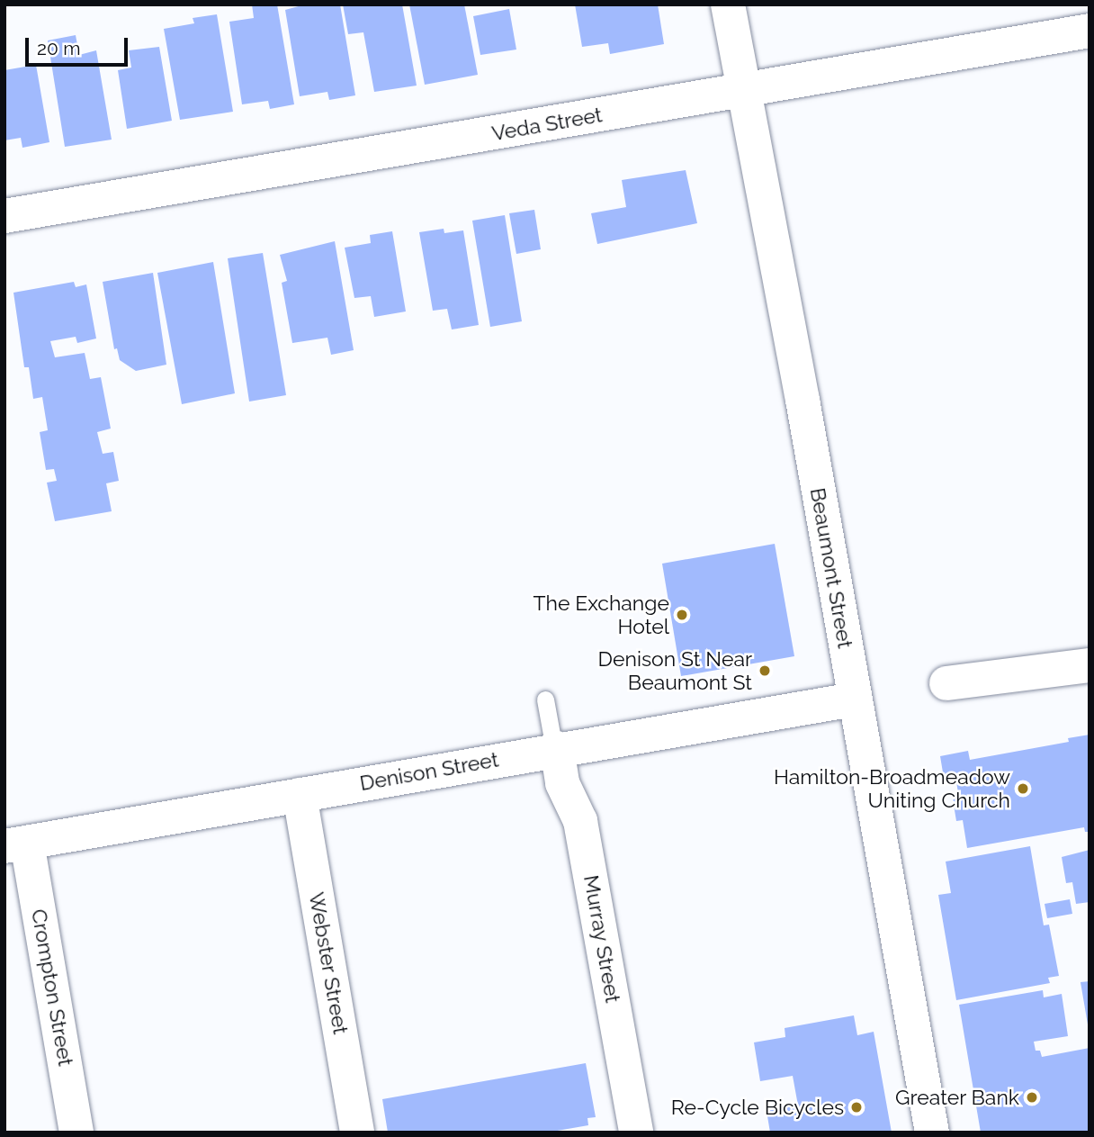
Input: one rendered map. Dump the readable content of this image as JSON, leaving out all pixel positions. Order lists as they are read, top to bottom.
{
  "streets": {
    "street": [
      "Veda Street",
      "Beaumont Street",
      "Denison Street",
      "Murray Street",
      "Webster Street",
      "Crompton Street"
    ]
  },
  "crossings": [
    ["Veda Street", "Beaumont Street"],
    ["Beaumont Street", "Denison Street"],
    ["Denison Street", "Murray Street"],
    ["Denison Street", "Webster Street"],
    ["Denison Street", "Crompton Street"]
  ],
  "places": [
    "The Exchange Hotel",
    "Denison St Near Beaumont St",
    "Hamilton-Broadmeadow Uniting Church",
    "Greater Bank",
    "Re-Cycle Bicycles"
  ],
  "scale_bar": "20 m"
}
